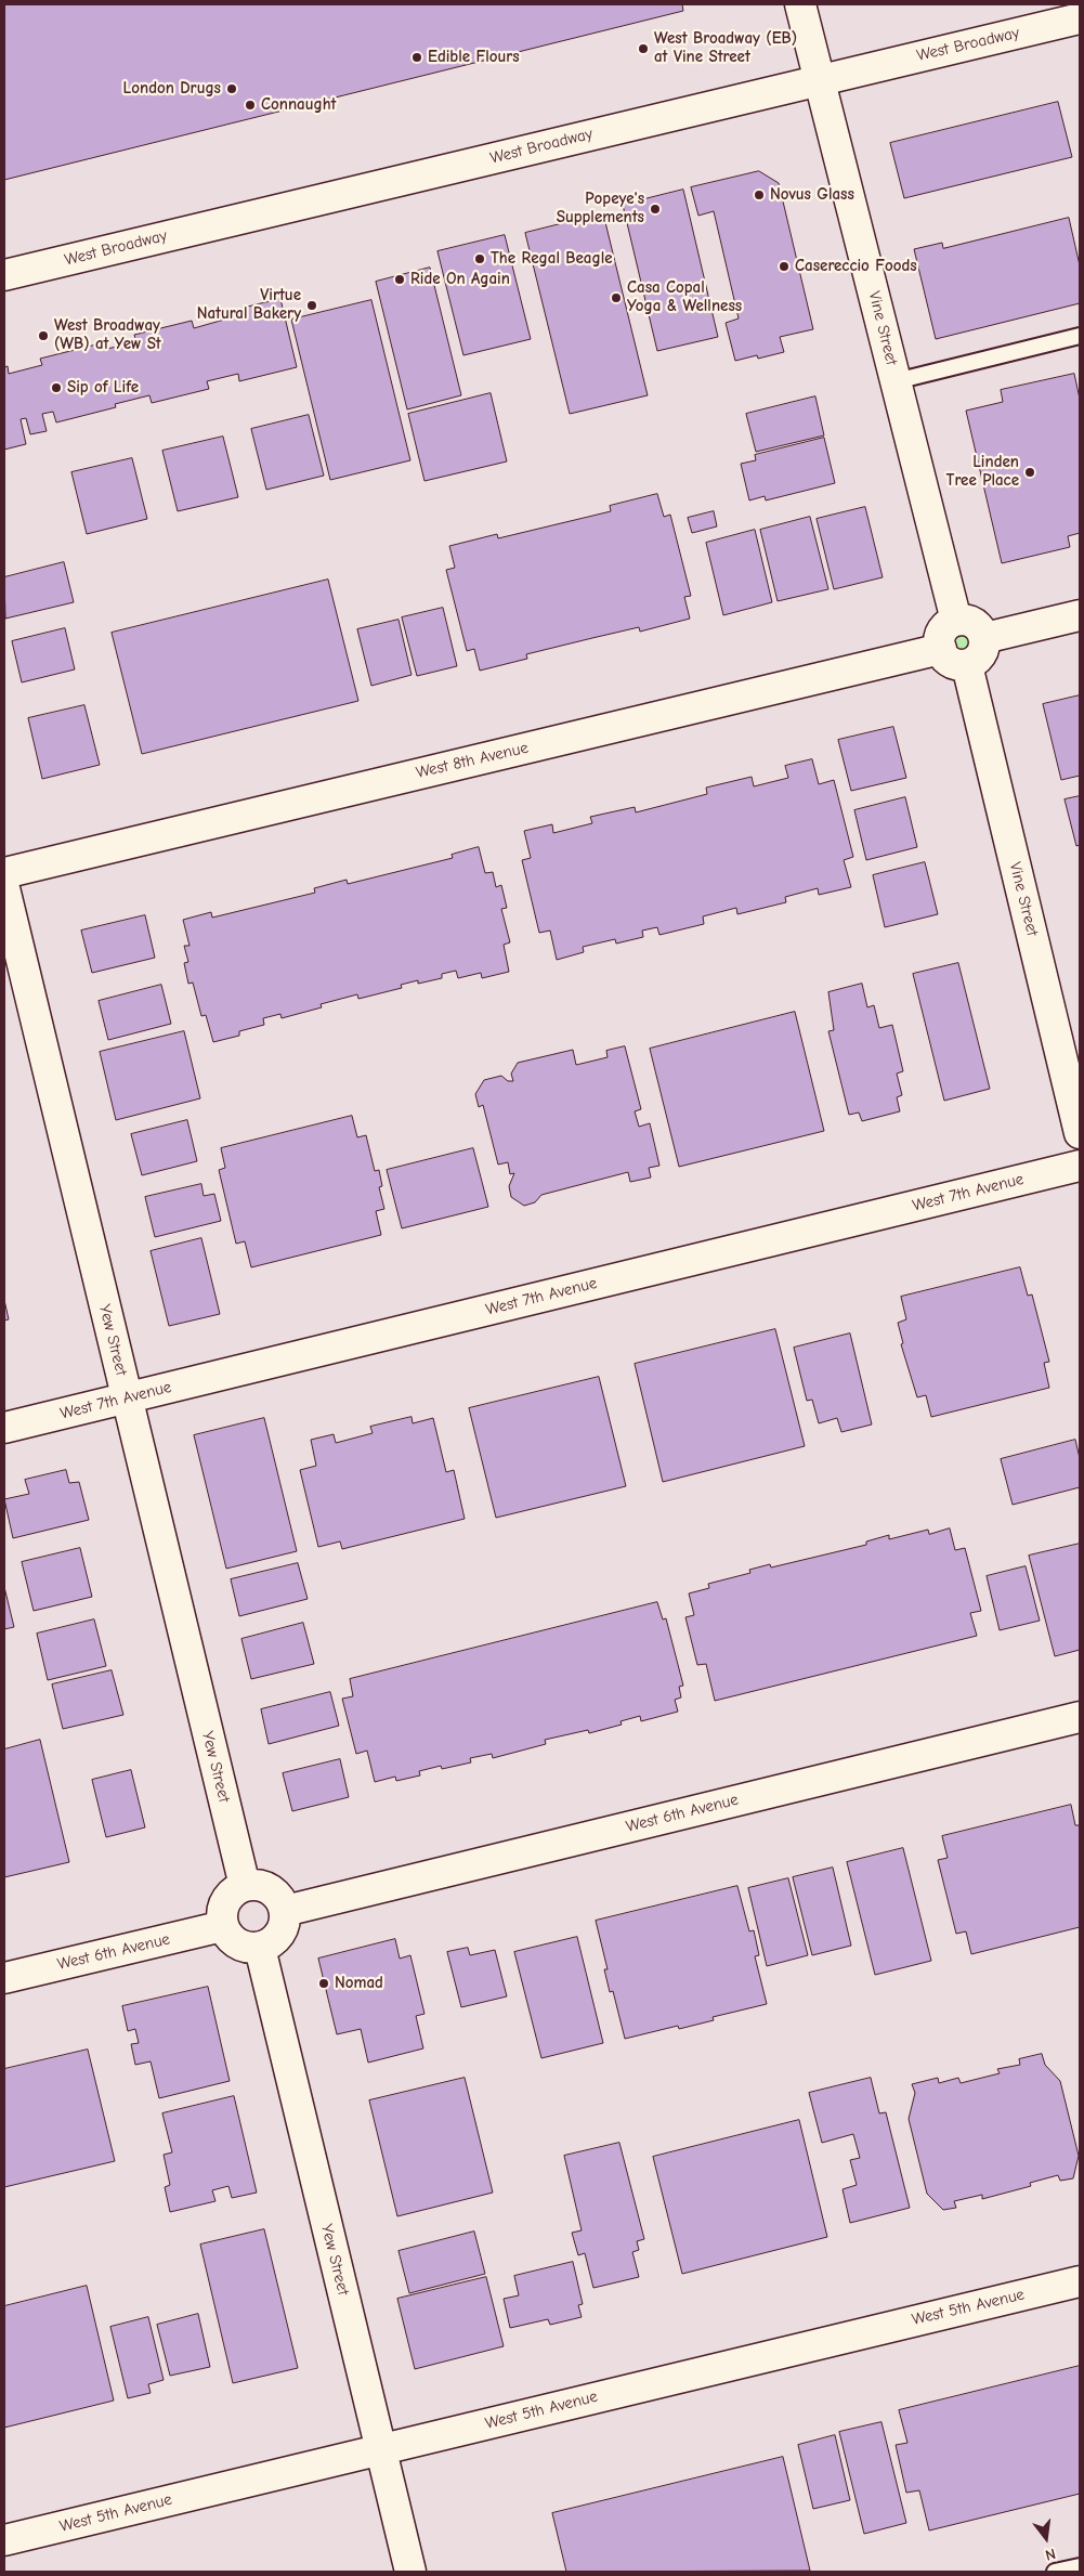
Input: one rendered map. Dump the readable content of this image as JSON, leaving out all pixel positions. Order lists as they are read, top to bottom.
{
  "streets": {
    "street": [
      "West Broadway",
      "Vine Street",
      "West 8th Avenue",
      "West 7th Avenue",
      "Yew Street",
      "West 6th Avenue",
      "West 5th Avenue"
    ]
  },
  "crossings": [
    ["West Broadway", "Vine Street"],
    ["Vine Street", "West 8th Avenue"],
    ["West 7th Avenue", "Yew Street"],
    ["Yew Street", "West 6th Avenue"],
    ["Yew Street", "West 5th Avenue"]
  ],
  "places": [
    "West Broadway (EB) at Vine Street",
    "Edible Flours",
    "London Drugs",
    "Connaught",
    "Novus Glass",
    "Popeye's Supplements",
    "The Regal Beagle",
    "Casereccio Foods",
    "Ride On Again",
    "Casa Copal Yoga & Wellness",
    "Virtue Natural Bakery",
    "West Broadway (WB) at Yew St",
    "Sip of Life",
    "Linden Tree Place",
    "Nomad"
  ],
  "north": "bottom"
}
